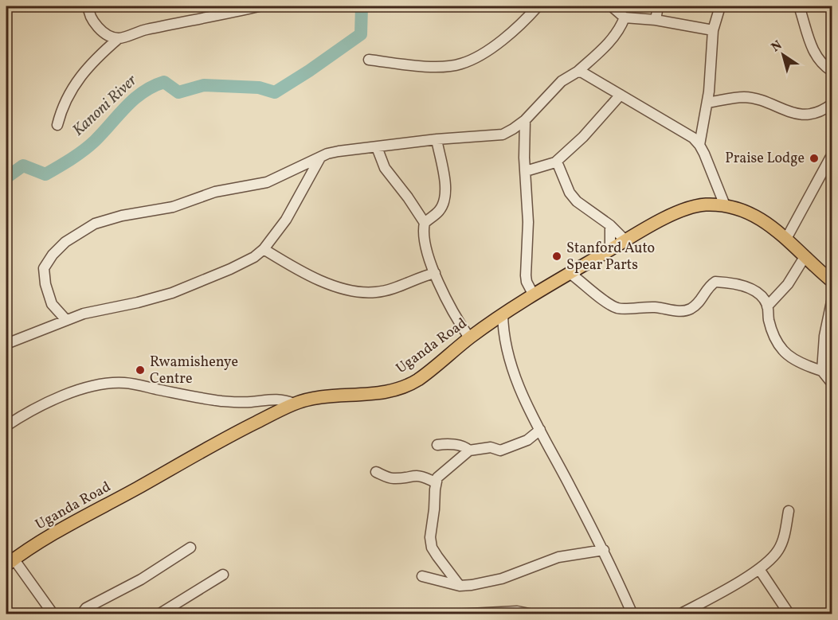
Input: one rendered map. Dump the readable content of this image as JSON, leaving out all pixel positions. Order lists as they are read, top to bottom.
{
  "streets": {
    "main road": ["Uganda Road"]
  },
  "water": ["Kanoni River"],
  "places": ["Praise Lodge", "Stanford Auto Spear Parts", "Rwamishenye Centre"],
  "north": "top left"
}
